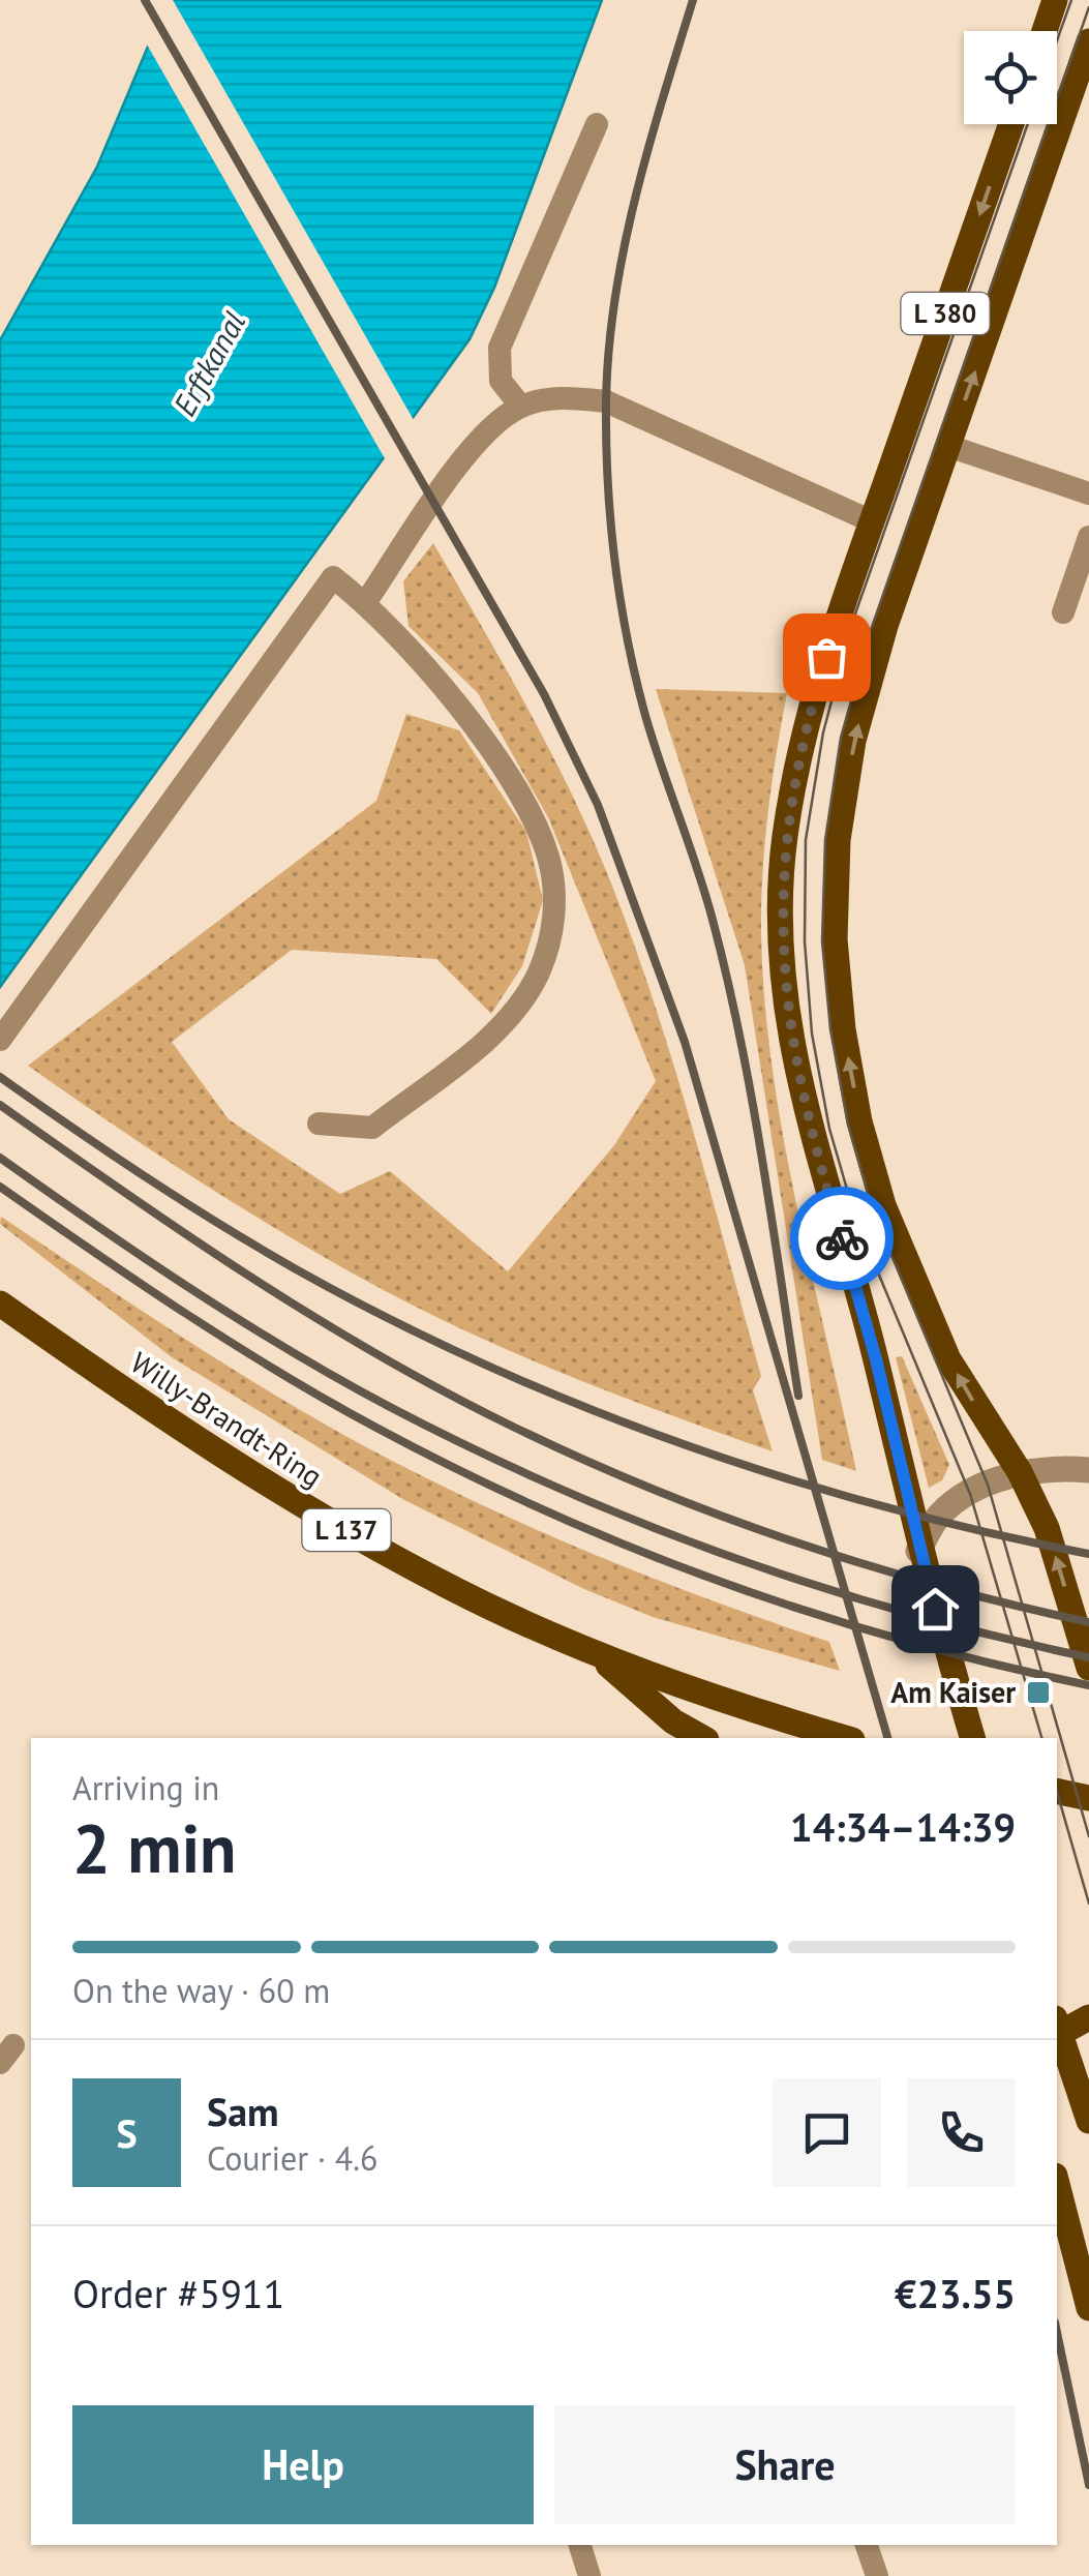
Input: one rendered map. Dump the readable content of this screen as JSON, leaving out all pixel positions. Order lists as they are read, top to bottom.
{
  "streets": {
    "main road": ["L 380", "Willy-Brandt-Ring", "L 137"]
  },
  "water": ["Erftkanal"],
  "places": {
    "transit": ["Am Kaiser"]
  },
  "page": {
    "heading": ["2 min", "Arriving in", "14:34–14:39"],
    "panel": [
      "Sam",
      "Courier · 4.6",
      "Order #5911",
      "€23.55"
    ],
    "bar": "On the way · 60 m",
    "round": "S",
    "buttons": ["Help", "Share"]
  }
}
